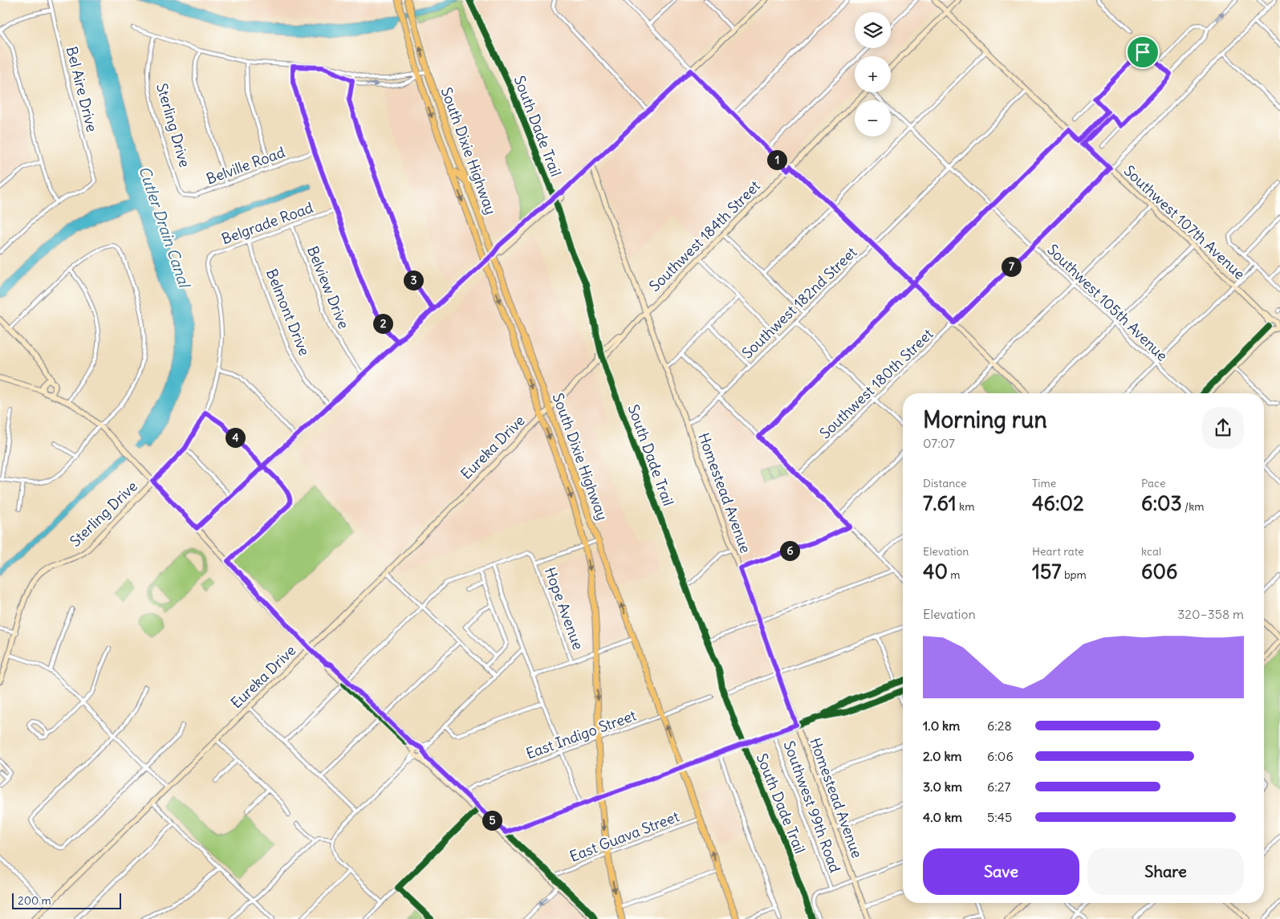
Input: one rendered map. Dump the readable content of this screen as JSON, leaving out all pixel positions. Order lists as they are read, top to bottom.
{
  "streets": {
    "highway": ["South Dixie Highway"],
    "street": [
      "Bel Aire Drive",
      "Sterling Drive",
      "Belville Road",
      "Southwest 107th Avenue",
      "Belgrade Road",
      "Southwest 184th Street",
      "Belview Drive",
      "Southwest 182nd Street",
      "Southwest 105th Avenue",
      "Belmont Drive",
      "Southwest 180th Street",
      "Eureka Drive",
      "Homestead Avenue",
      "Hope Avenue",
      "East Indigo Street",
      "Southwest 99th Road",
      "East Guava Street"
    ],
    "cycle path": ["South Dade Trail"]
  },
  "crossings": [
    ["Sterling Drive", "Belville Road"],
    ["Sterling Drive", "Belgrade Road"],
    ["South Dixie Highway", "Southwest 184th Street"],
    ["South Dixie Highway", "Eureka Drive"],
    ["South Dixie Highway", "East Indigo Street"],
    ["South Dixie Highway", "East Guava Street"],
    ["Southwest 107th Avenue", "Southwest 182nd Street"],
    ["Southwest 107th Avenue", "Southwest 180th Street"],
    ["Belgrade Road", "Belview Drive"],
    ["Belgrade Road", "Belmont Drive"],
    ["Southwest 184th Street", "Eureka Drive"],
    ["Southwest 184th Street", "Homestead Avenue"],
    ["Southwest 182nd Street", "Southwest 105th Avenue"],
    ["Southwest 182nd Street", "Homestead Avenue"],
    ["Southwest 105th Avenue", "Southwest 180th Street"]
  ],
  "water": ["Cutler Drain Canal"],
  "scale_bar": "200 m",
  "page": {
    "map_buttons": ["+", "−"],
    "pins": [
      "1",
      "7",
      "3",
      "2",
      "4",
      "6",
      "5"
    ],
    "heading": ["Morning run", "07:07"],
    "stats": [
      ["Distance", "7.61 km"],
      ["Time", "46:02"],
      ["Pace", "6:03 /km"],
      ["Elevation", "40 m"],
      ["Heart rate", "157 bpm"],
      ["kcal", "606"]
    ],
    "chart": ["Elevation", "320–358 m"],
    "list": [
      {
        "name": "1.0 km",
        "note": "6:28"
      },
      {
        "name": "2.0 km",
        "note": "6:06"
      },
      {
        "name": "3.0 km",
        "note": "6:27"
      },
      {
        "name": "4.0 km",
        "note": "5:45"
      }
    ],
    "buttons": ["Save", "Share"],
    "scale": "200 m"
  }
}
